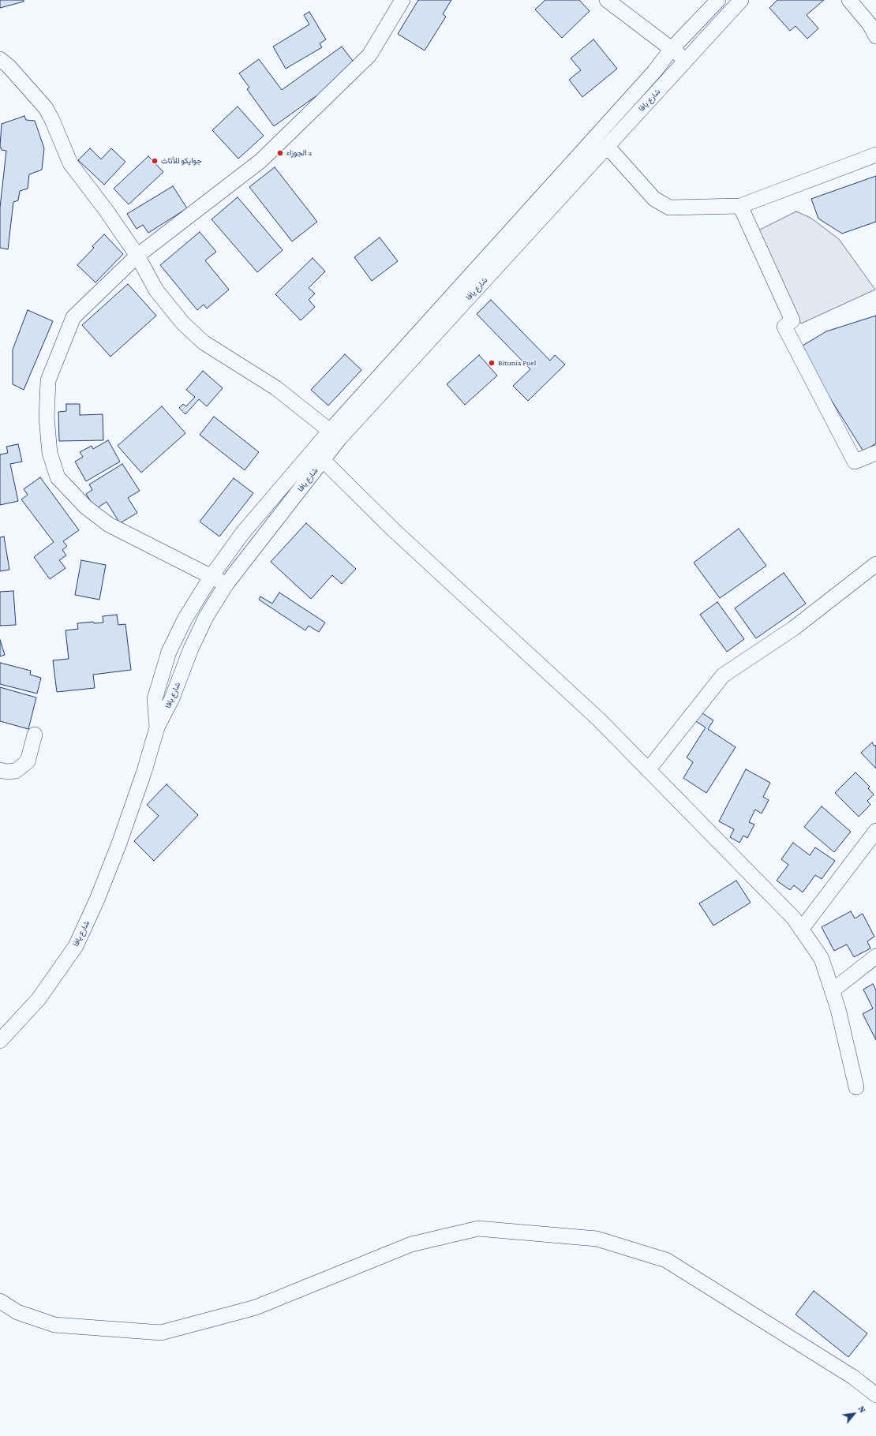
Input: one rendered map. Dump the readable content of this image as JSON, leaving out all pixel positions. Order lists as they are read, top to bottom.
{
  "streets": {
    "street": ["شارع يافا"]
  },
  "places": ["الجوزاء a", "جوايكو للأثاث", "Bitunia Fuel"],
  "north": "top right"
}
